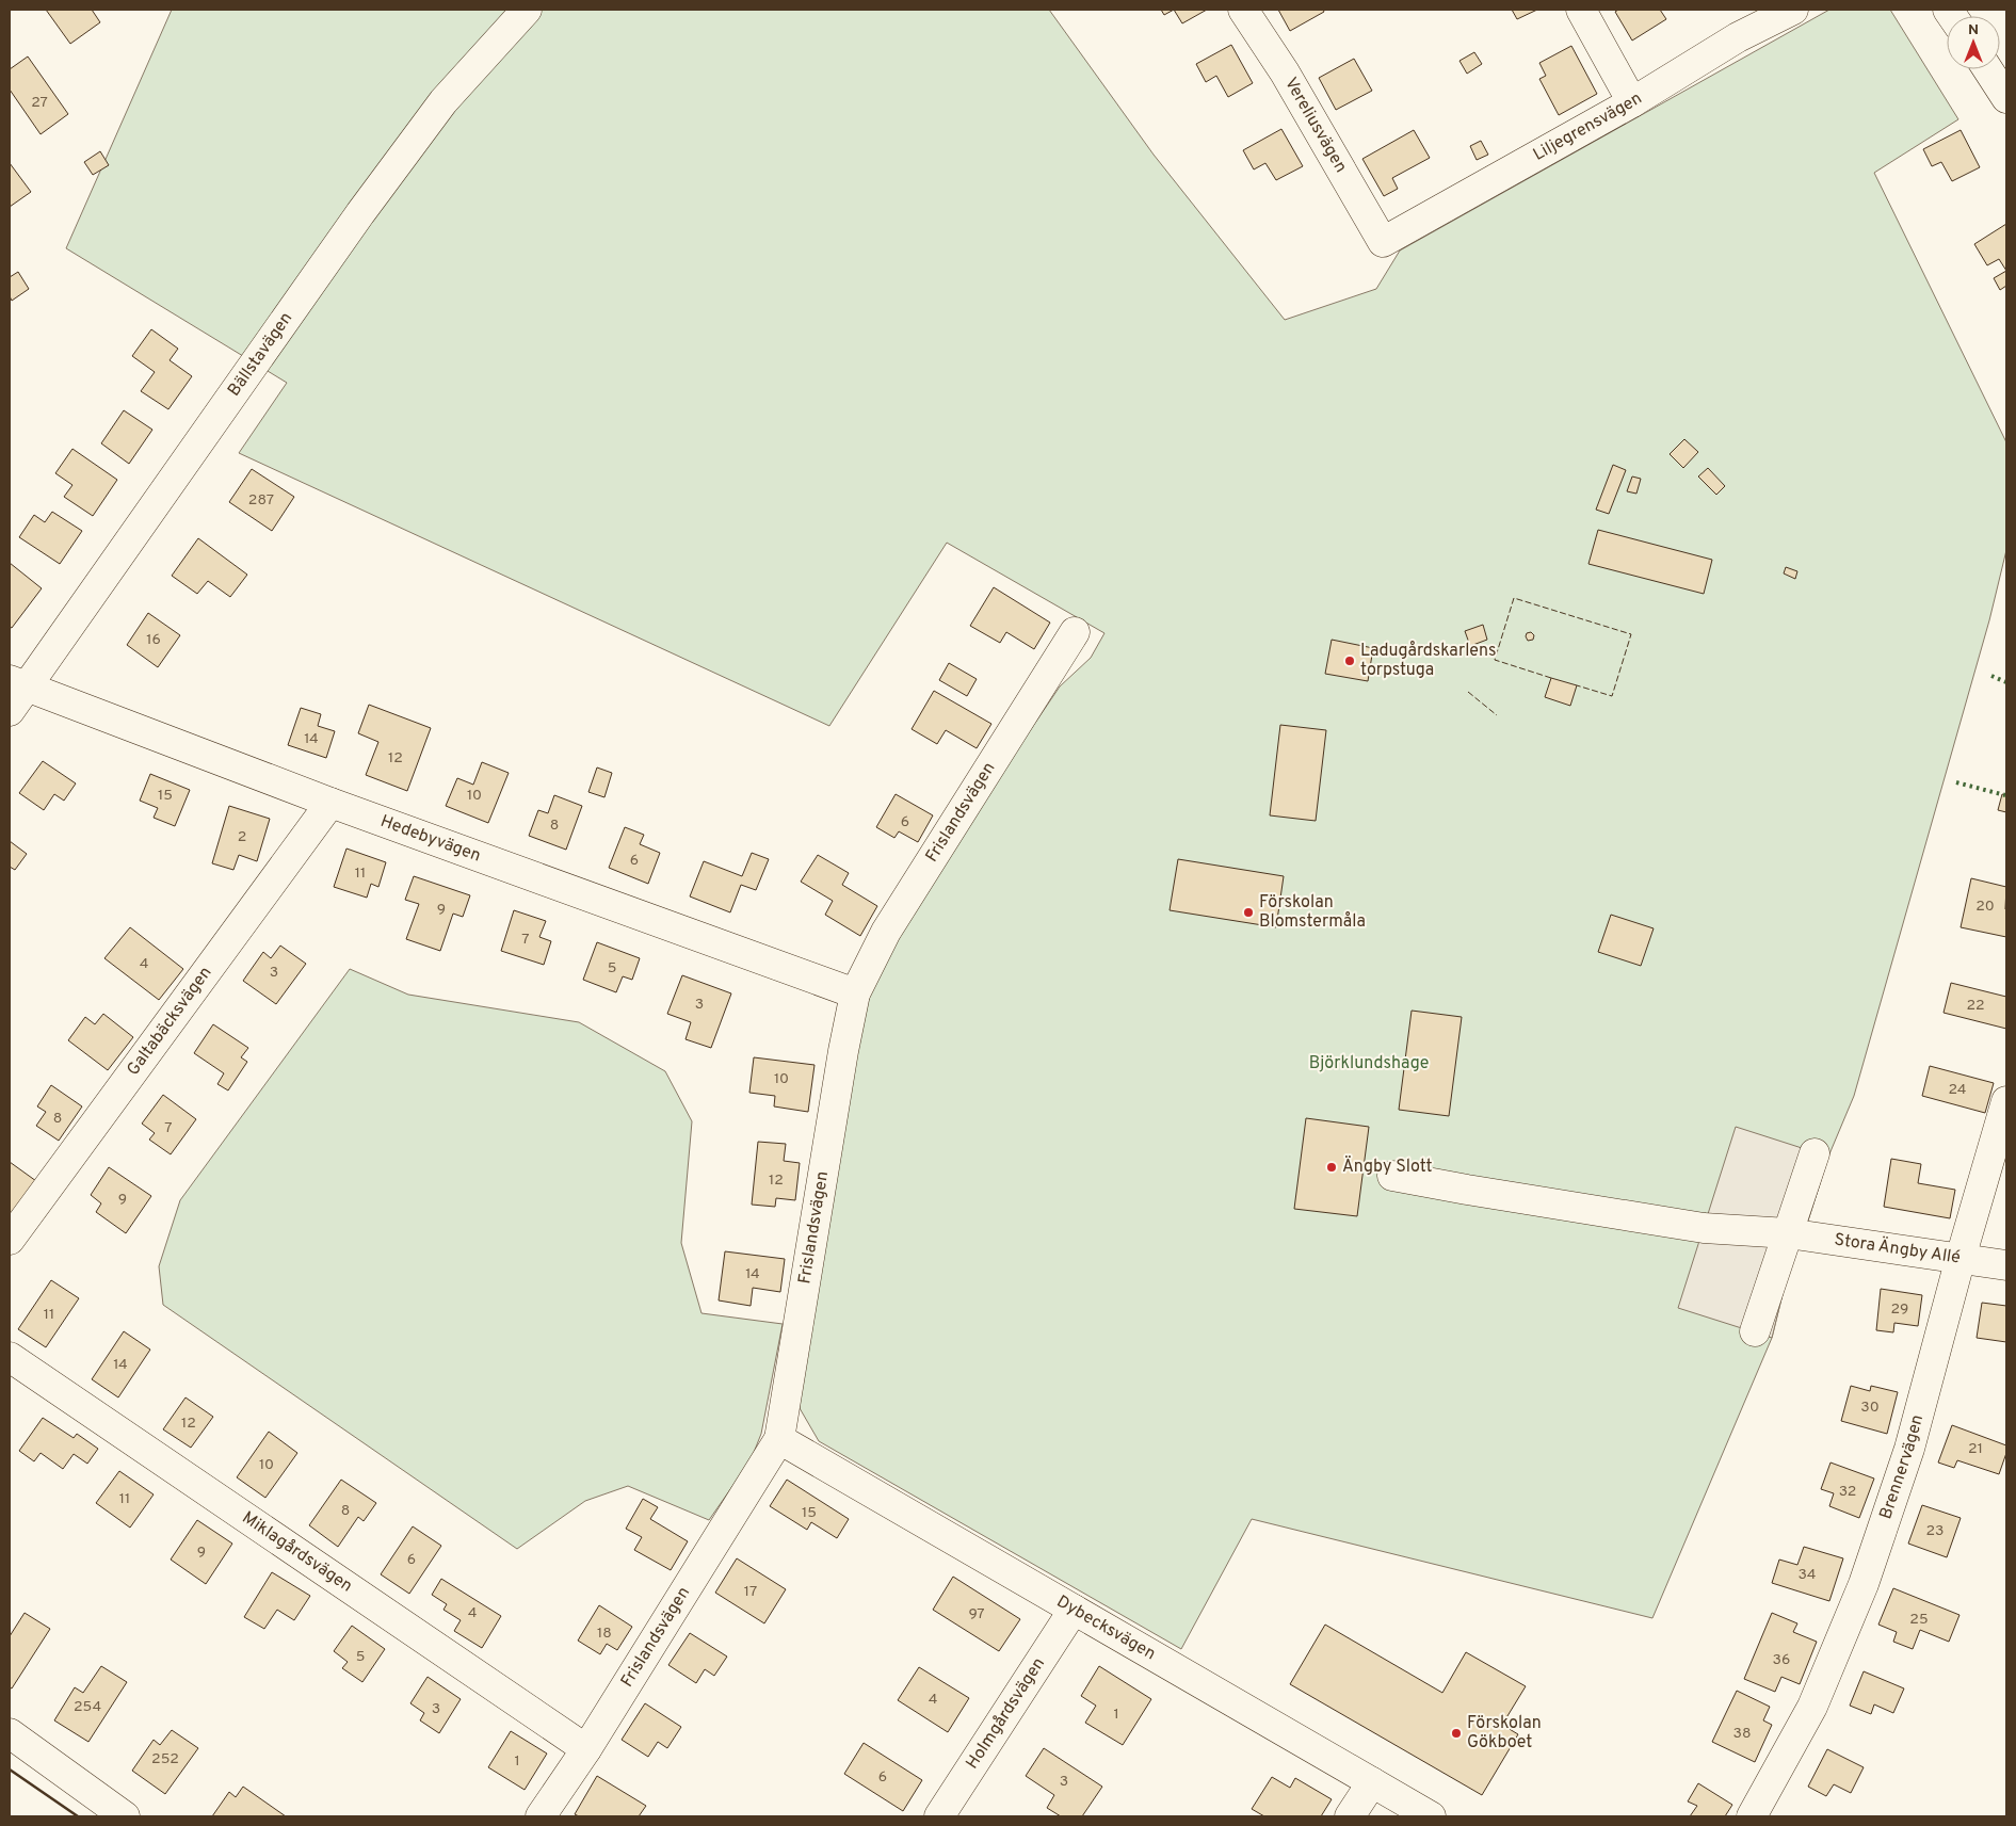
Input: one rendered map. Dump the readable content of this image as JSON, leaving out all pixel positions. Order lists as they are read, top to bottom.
{
  "streets": {
    "street": [
      "Vereliusvägen",
      "Liljegrensvägen",
      "Bällstavägen",
      "Frislandsvägen",
      "Hedebyvägen",
      "Galtabäcksvägen",
      "Stora Ängby Allé",
      "Brennervägen",
      "Miklagårdsvägen",
      "Dybecksvägen",
      "Holmgårdsvägen"
    ]
  },
  "crossings": [
    ["Vereliusvägen", "Liljegrensvägen"],
    ["Bällstavägen", "Hedebyvägen"],
    ["Frislandsvägen", "Hedebyvägen"],
    ["Frislandsvägen", "Miklagårdsvägen"],
    ["Frislandsvägen", "Dybecksvägen"],
    ["Hedebyvägen", "Galtabäcksvägen"],
    ["Stora Ängby Allé", "Brennervägen"],
    ["Dybecksvägen", "Holmgårdsvägen"]
  ],
  "parks": ["Björklundshage"],
  "places": [
    "Ladugårdskarlens torpstuga",
    "Förskolan Blomstermåla",
    "Ängby Slott",
    "Förskolan Gökboet"
  ],
  "house_numbers": [
    "27",
    "287",
    "16",
    "14",
    "12",
    "15",
    "10",
    "6",
    "8",
    "2",
    "6",
    "11",
    "20",
    "9",
    "7",
    "4",
    "5",
    "3",
    "3",
    "22",
    "10",
    "24",
    "8",
    "7",
    "12",
    "9",
    "14",
    "29",
    "11",
    "14",
    "30",
    "12",
    "21",
    "10",
    "32",
    "11",
    "8",
    "15",
    "23",
    "9",
    "6",
    "34",
    "17",
    "4",
    "97",
    "25",
    "18",
    "5",
    "36",
    "4",
    "254",
    "3",
    "1",
    "38",
    "252",
    "1",
    "6",
    "3"
  ],
  "north": "top"
}
